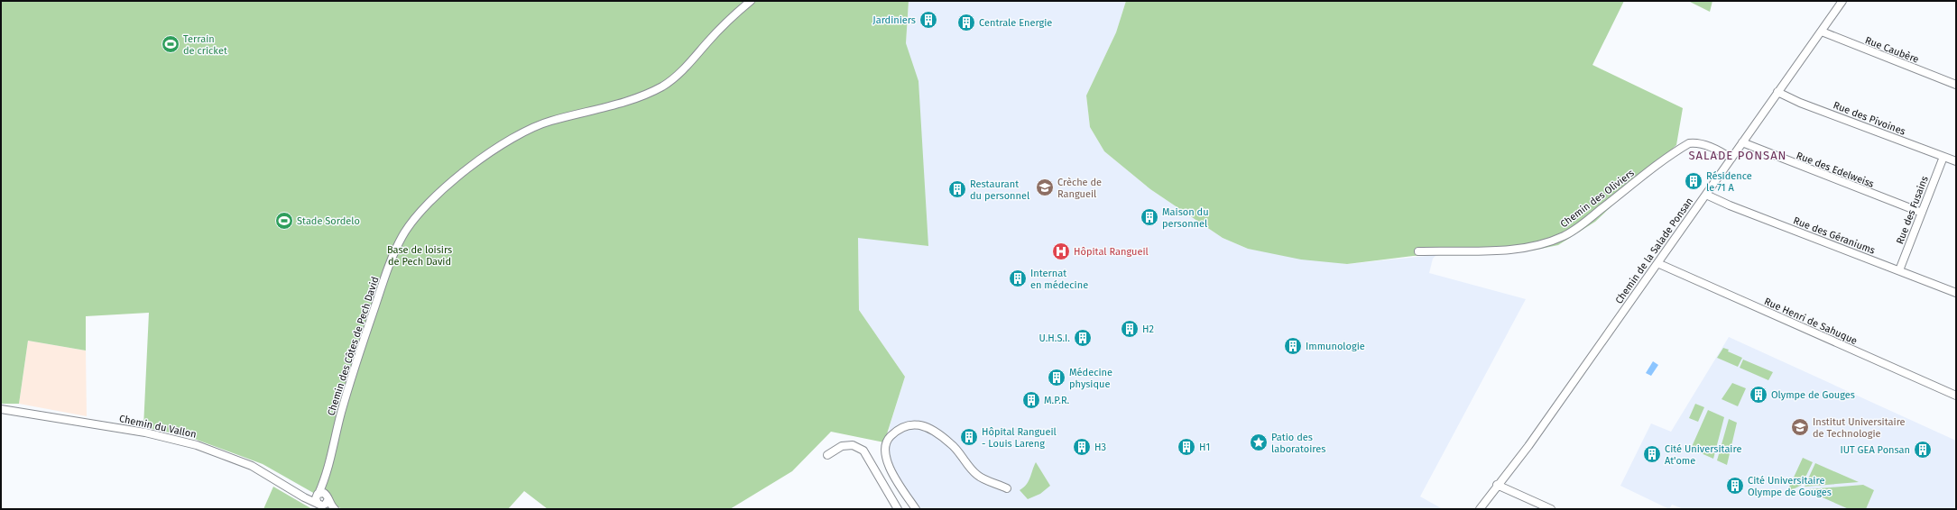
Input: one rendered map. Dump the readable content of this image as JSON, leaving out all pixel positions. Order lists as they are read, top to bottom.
{
  "streets": {
    "street": [
      "Rue Caubère",
      "Rue des Pivoines",
      "Rue des Edelweiss",
      "Chemin des Oliviers",
      "Rue des Fusains",
      "Rue des Géraniums",
      "Chemin de la Salade Ponsan",
      "Rue Henri de Sahuque",
      "Chemin des Côtes de Pech David",
      "Chemin du Vallon"
    ]
  },
  "crossings": [
    ["Rue Caubère", "Chemin de la Salade Ponsan"],
    ["Rue des Pivoines", "Rue des Fusains"],
    ["Rue des Pivoines", "Chemin de la Salade Ponsan"],
    ["Rue des Edelweiss", "Rue des Fusains"],
    ["Rue des Edelweiss", "Chemin de la Salade Ponsan"],
    ["Chemin des Oliviers", "Chemin de la Salade Ponsan"],
    ["Rue des Fusains", "Rue des Géraniums"],
    ["Rue des Géraniums", "Chemin de la Salade Ponsan"],
    ["Chemin de la Salade Ponsan", "Rue Henri de Sahuque"],
    ["Chemin des Côtes de Pech David", "Chemin du Vallon"]
  ],
  "districts": ["SALADE PONSAN"],
  "parks": ["Base de loisirs de Pech David"],
  "places": {
    "building": [
      "Jardiniers",
      "Centrale Energie",
      "Résidence le 71 A",
      "Restaurant du personnel",
      "Maison du personnel",
      "Internat en médecine",
      "H2",
      "U.H.S.I.",
      "Immunologie",
      "Médecine physique",
      "Olympe de Gouges",
      "M.P.R.",
      "Hôpital Rangueil - Louis Lareng",
      "H3",
      "H1",
      "IUT GEA Ponsan",
      "Cité Universitaire At'ome",
      "Cité Universitaire Olympe de Gouges"
    ],
    "sports": ["Terrain de cricket", "Stade Sordelo"],
    "school or university": ["Crèche de Rangueil", "Institut Universitaire de Technologie"],
    "hospital": ["Hôpital Rangueil"],
    "place": ["Patio des laboratoires"]
  }
}
